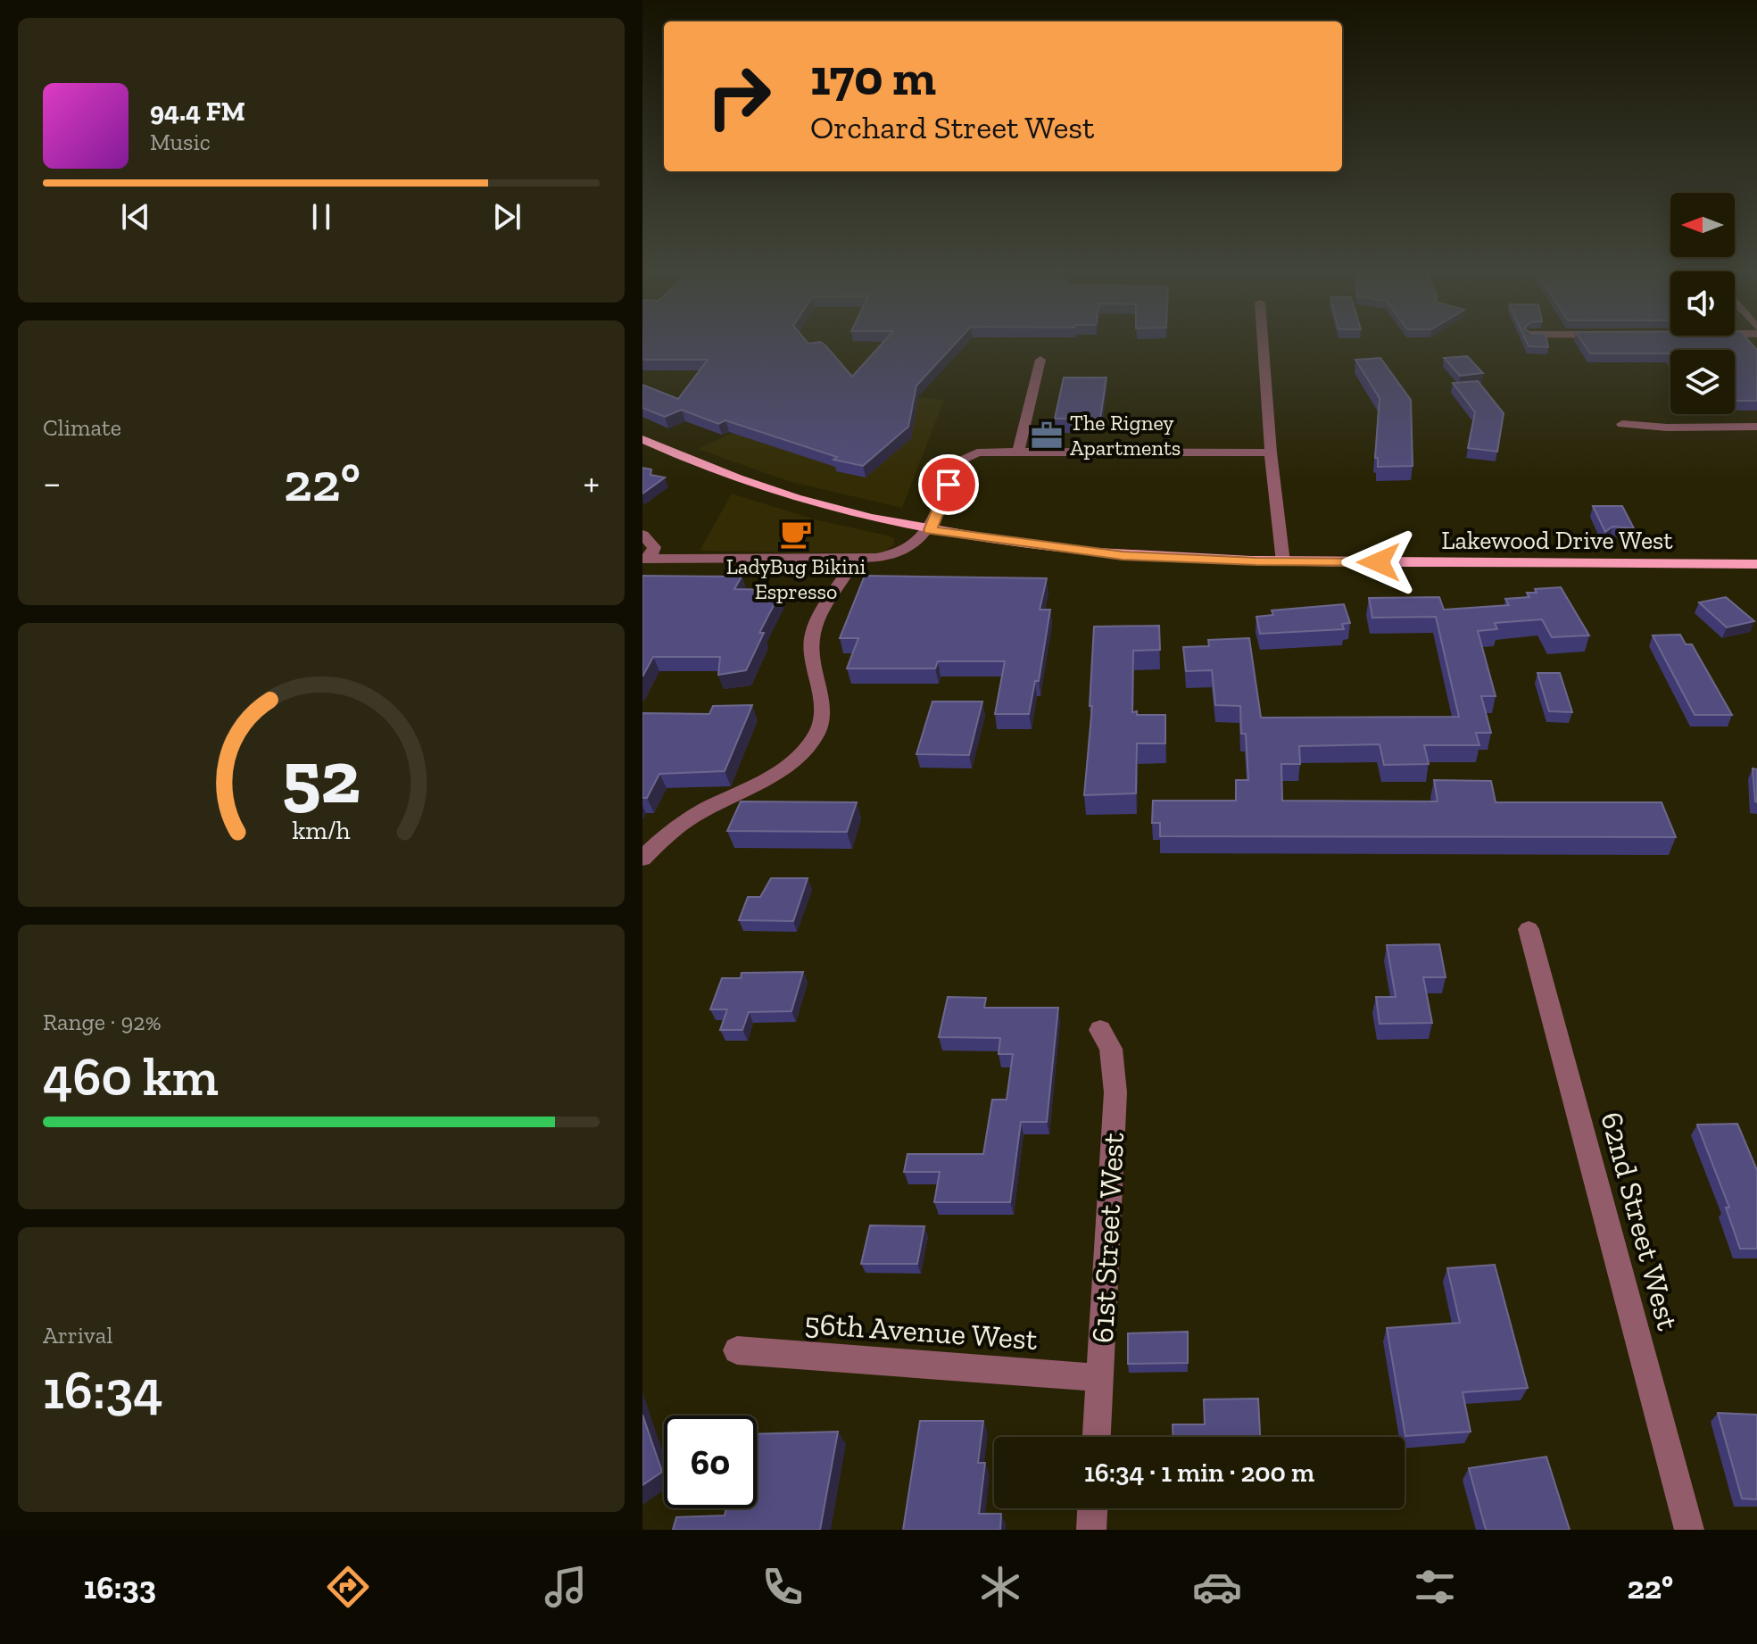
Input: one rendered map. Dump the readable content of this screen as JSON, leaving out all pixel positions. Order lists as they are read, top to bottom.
{
  "streets": {
    "main road": ["Lakewood Drive West"],
    "street": ["62nd Street West", "61st Street West", "56th Avenue West"]
  },
  "crossings": [
    ["61st Street West", "56th Avenue West"]
  ],
  "places": {
    "office": ["The Rigney Apartments"],
    "cafe": ["LadyBug Bikini Espresso"]
  },
  "north": "left",
  "page": {
    "turn": ["170 m", "Orchard Street West"],
    "song": ["94.4 FM", "Music"],
    "tile": [
      "Climate",
      ["Range · 92%", "460 km"],
      ["Arrival", "16:34"]
    ],
    "heat": ["−", "22°", "+"],
    "limit": "60",
    "trip": "16:34 · 1 min · 200 m",
    "tabs": ["16:33", "22°"],
    "gauge": ["52", "km/h"]
  }
}
